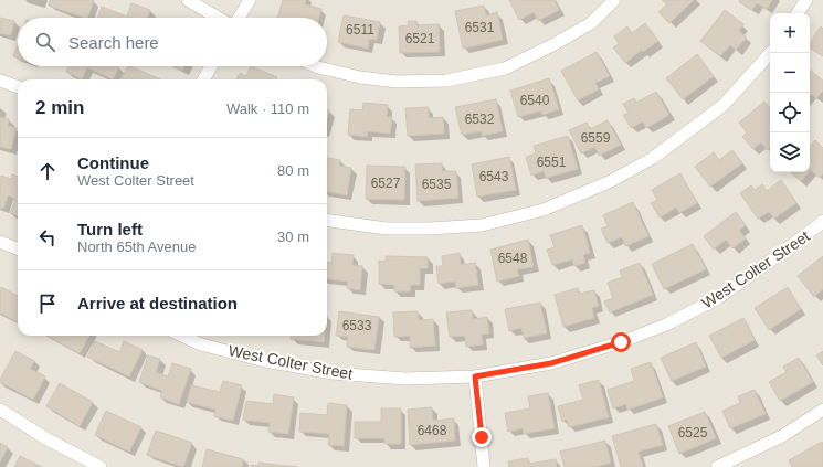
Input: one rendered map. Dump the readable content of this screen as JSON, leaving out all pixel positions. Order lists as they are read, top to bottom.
{
  "streets": {
    "street": ["West Colter Street"]
  },
  "house_numbers": [
    "6531",
    "6511",
    "6521",
    "6540",
    "6532",
    "6559",
    "6551",
    "6543",
    "6527",
    "6535",
    "6548",
    "6533",
    "6468",
    "6525"
  ],
  "page": {
    "map_buttons": ["+", "−"],
    "search": "Search here",
    "heading": ["2 min", "Walk · 110 m"],
    "list": [
      ["Continue", "West Colter Street", "80 m"],
      ["Turn left", "North 65th Avenue", "30 m"],
      "Arrive at destination"
    ]
  }
}
